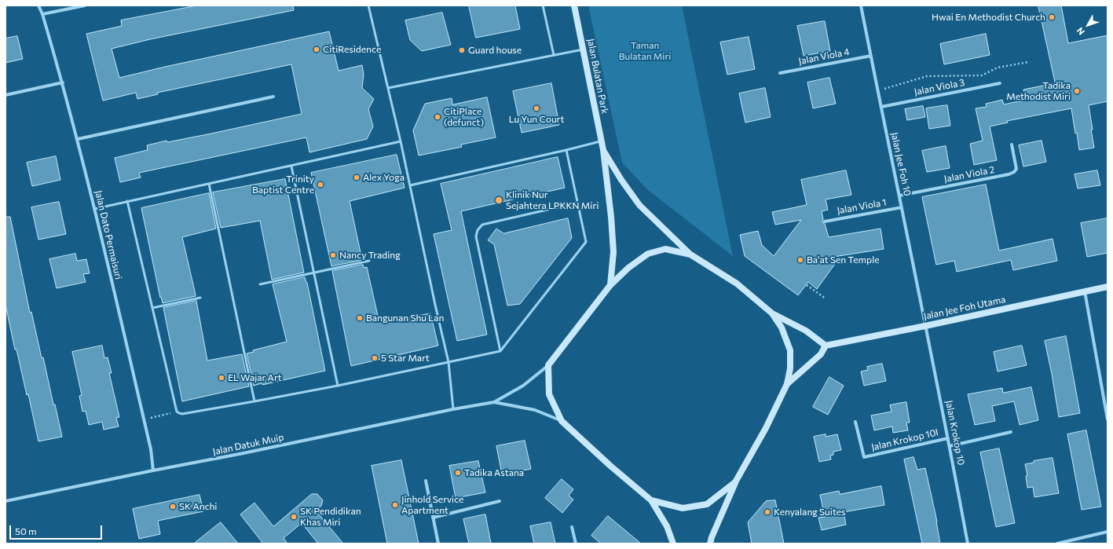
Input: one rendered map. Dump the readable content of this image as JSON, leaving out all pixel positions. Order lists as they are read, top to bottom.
{
  "streets": {
    "street": [
      "Jalan Viola 4",
      "Jalan Bulatan Park",
      "Jalan Viola 3",
      "Jalan Jee Foh 10",
      "Jalan Viola 2",
      "Jalan Viola 1",
      "Jalan Dato Permaisuri",
      "Jalan Jee Foh Utama",
      "Jalan Krokop 10",
      "Jalan Krokop 10I",
      "Jalan Datuk Muip"
    ]
  },
  "crossings": [
    ["Jalan Viola 4", "Jalan Jee Foh 10"],
    ["Jalan Viola 3", "Jalan Jee Foh 10"],
    ["Jalan Jee Foh 10", "Jalan Viola 2"],
    ["Jalan Jee Foh 10", "Jalan Viola 1"],
    ["Jalan Jee Foh 10", "Jalan Jee Foh Utama"],
    ["Jalan Jee Foh 10", "Jalan Krokop 10"],
    ["Jalan Dato Permaisuri", "Jalan Datuk Muip"],
    ["Jalan Jee Foh Utama", "Jalan Krokop 10"],
    ["Jalan Krokop 10", "Jalan Krokop 10I"]
  ],
  "parks": ["Taman Bulatan Miri"],
  "places": [
    "Hwai En Methodist Church",
    "CitiResidence",
    "Guard house",
    "Tadika Methodist Miri",
    "Lu Yun Court",
    "CitiPlace (defunct)",
    "Alex Yoga",
    "Trinity Baptist Centre",
    "Klinik Nur Sejahtera LPKKN Miri",
    "Nancy Trading",
    "Ba'at Sen Temple",
    "Bangunan Shu Lan",
    "5 Star Mart",
    "EL Wajar Art",
    "Tadika Astana",
    "Jinhold Service Apartment",
    "SK Anchi",
    "Kenyalang Suites",
    "SK Pendidikan Khas Miri"
  ],
  "scale_bar": "50 m",
  "north": "bottom left"
}
